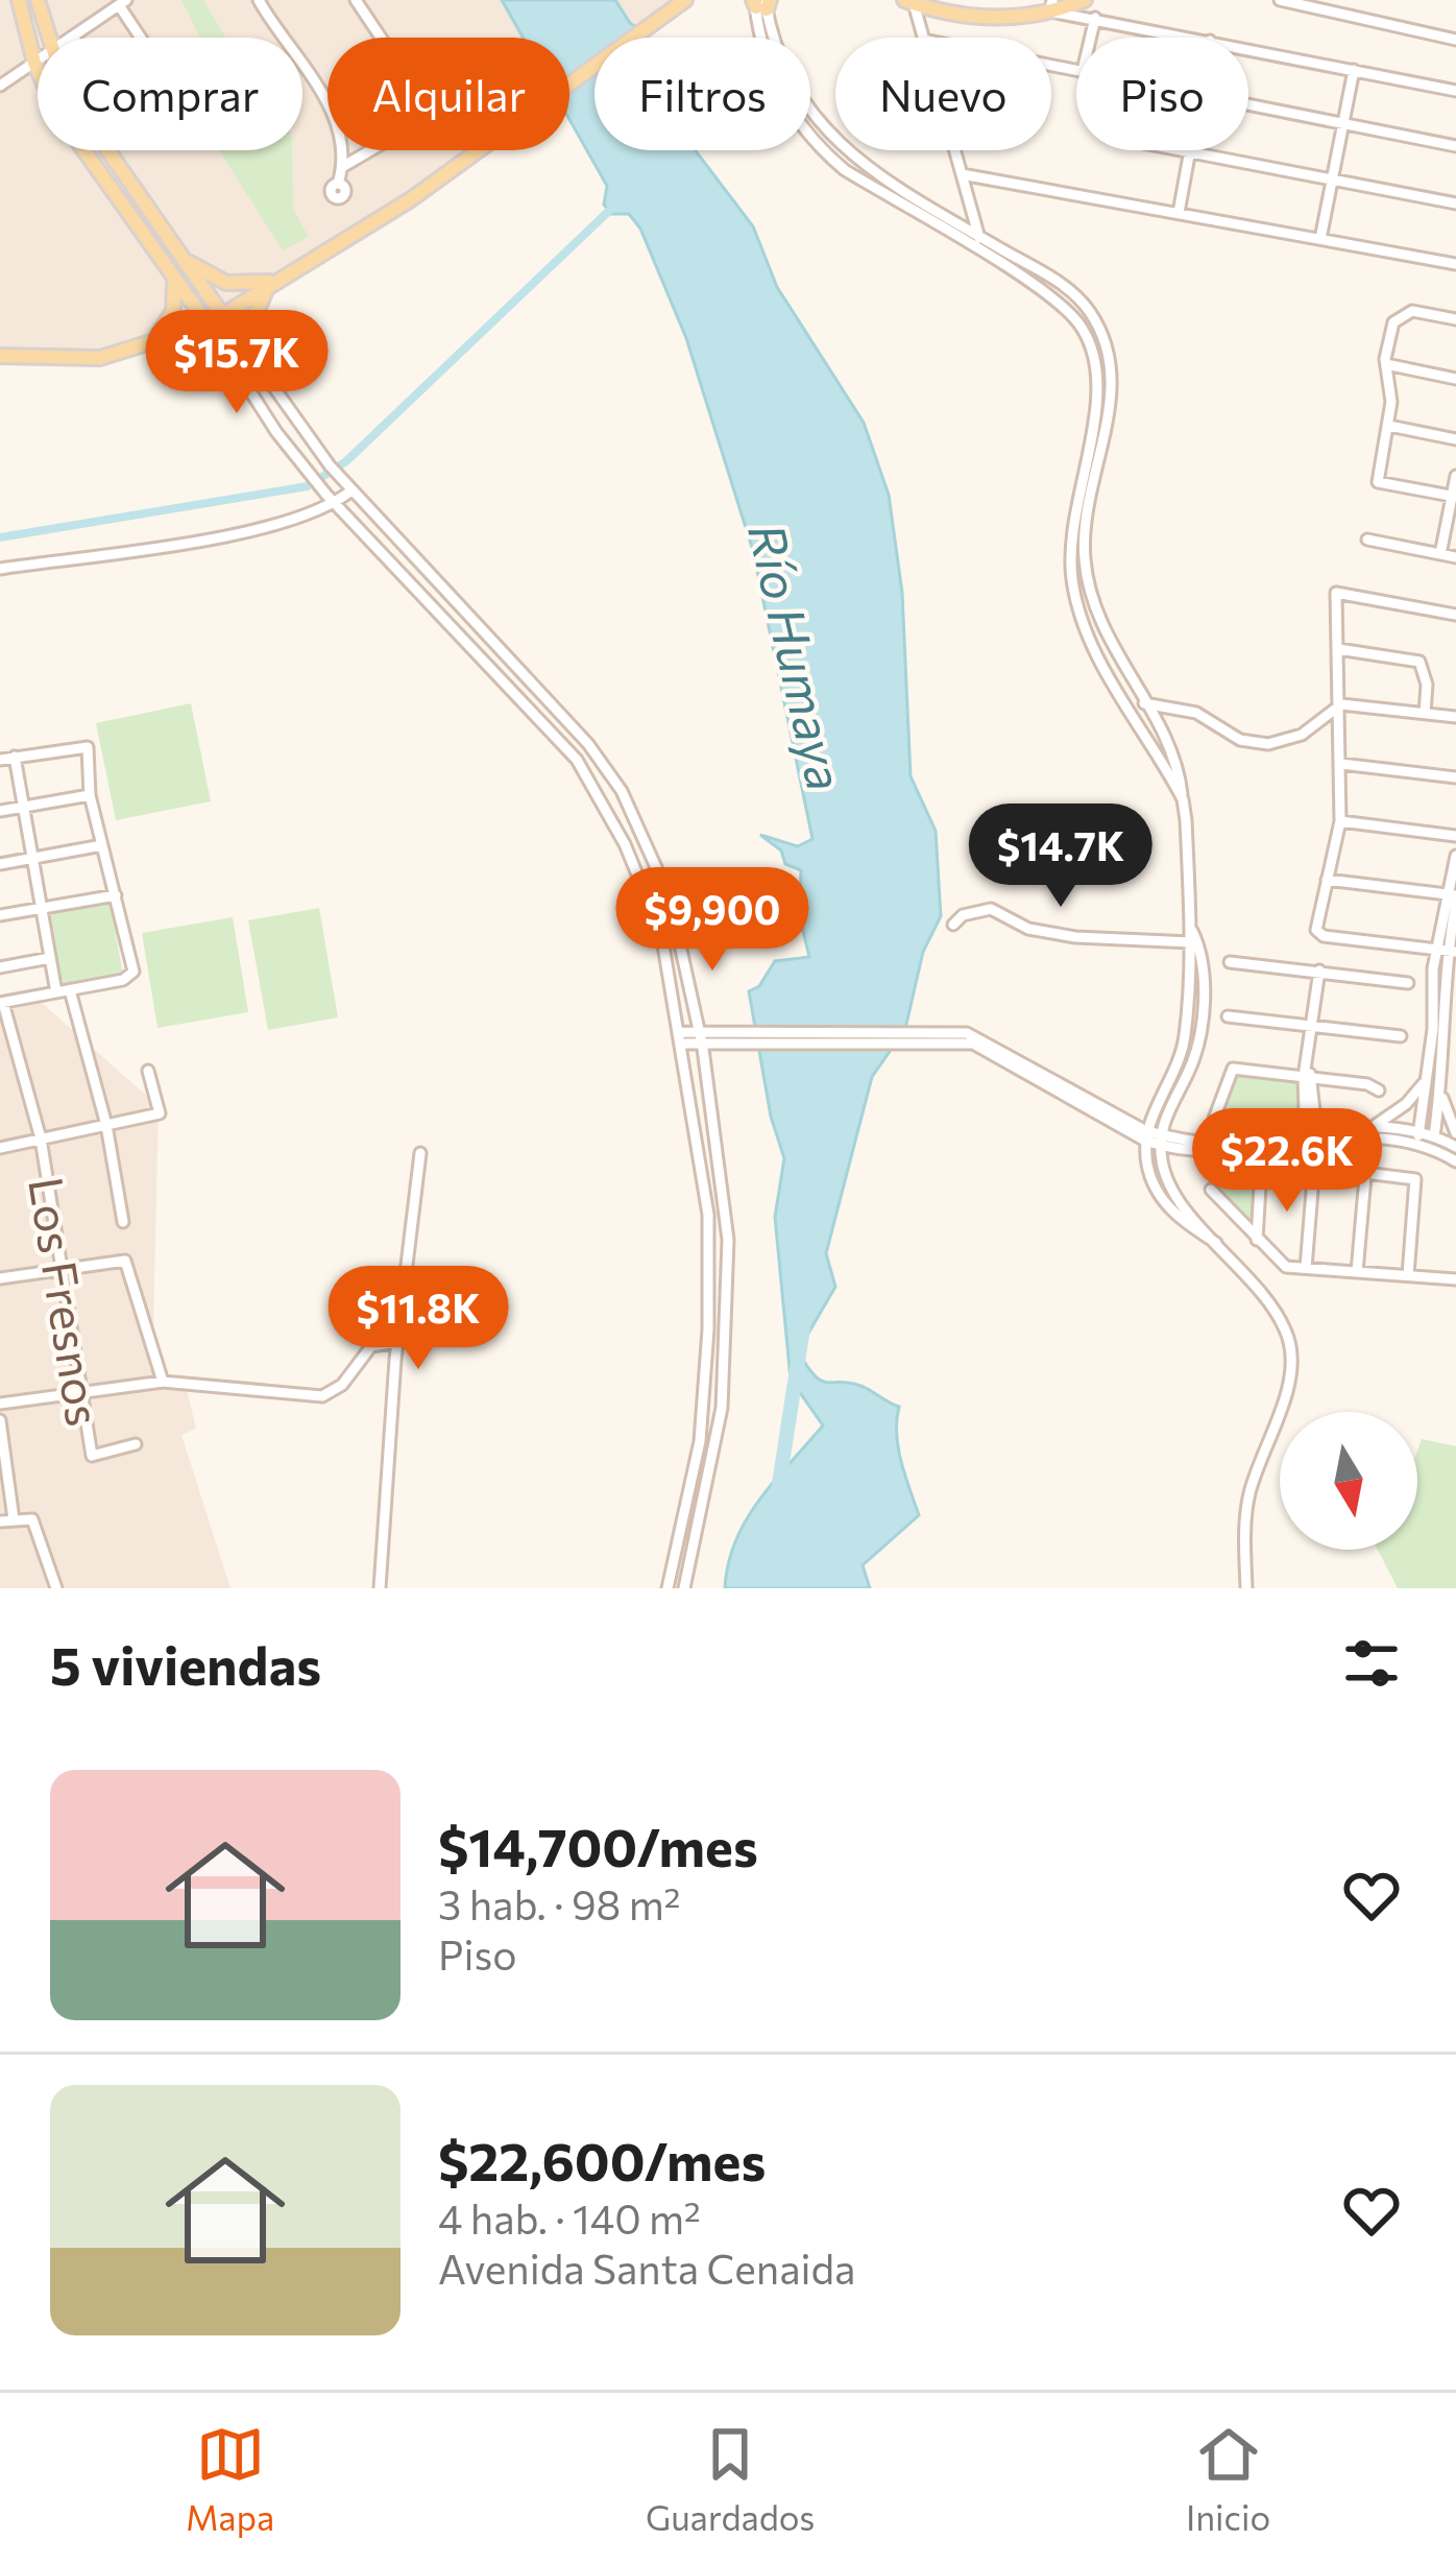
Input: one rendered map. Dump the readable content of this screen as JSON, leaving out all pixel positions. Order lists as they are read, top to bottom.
{
  "streets": {
    "street": ["Los Fresnos"]
  },
  "water": ["Río Humaya"],
  "north": "bottom",
  "page": {
    "chip": [
      "Comprar",
      "Alquilar",
      "Filtros",
      "Nuevo",
      "Piso"
    ],
    "price": [
      "$15.7K",
      "$14.7K",
      "$9,900",
      "$22.6K",
      "$11.8K"
    ],
    "heading": "5 viviendas",
    "list": [
      {
        "name": "$14,700/mes",
        "note": "3 hab. · 98 m² · Piso"
      },
      {
        "name": "$22,600/mes",
        "note": "4 hab. · 140 m² · Avenida Santa Cenaida"
      }
    ],
    "tabs": ["Mapa", "Guardados", "Inicio"]
  }
}
